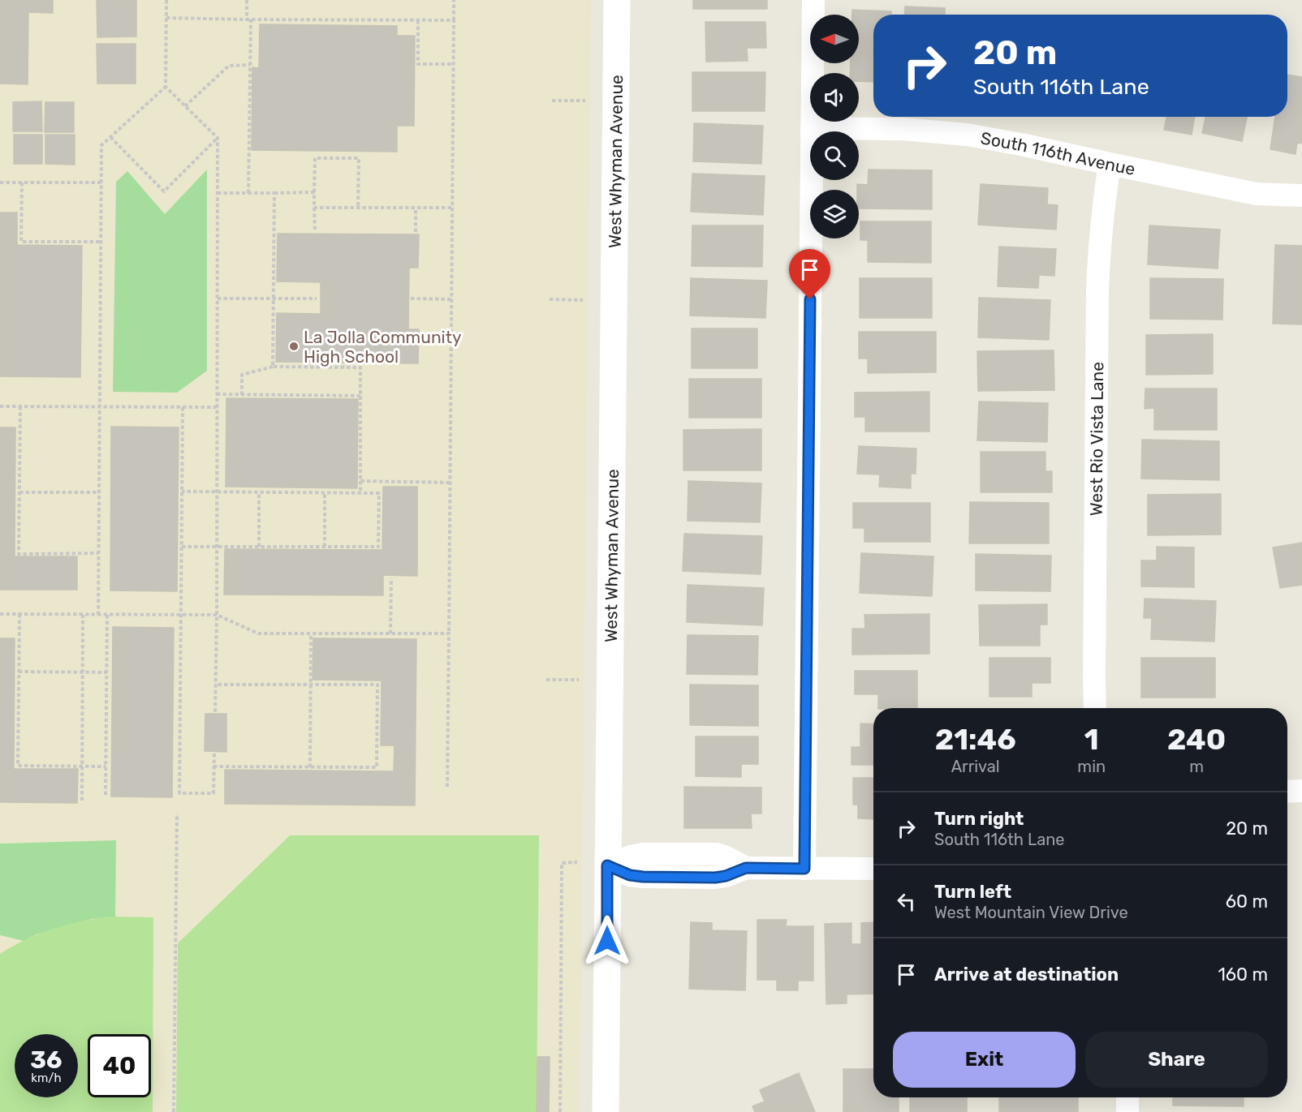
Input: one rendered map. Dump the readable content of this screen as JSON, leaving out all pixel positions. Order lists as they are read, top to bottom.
{
  "streets": {
    "street": ["South 116th Avenue", "West Whyman Avenue", "West Rio Vista Lane"]
  },
  "crossings": [
    ["South 116th Avenue", "West Rio Vista Lane"]
  ],
  "places": ["La Jolla Community High School"],
  "north": "left",
  "page": {
    "turn": ["20 m", "South 116th Lane"],
    "eta": [
      "21:46",
      "Arrival",
      "1",
      "min",
      "240",
      "m"
    ],
    "list": [
      {
        "name": "Turn right",
        "note": "South 116th Lane",
        "value": "20 m"
      },
      {
        "name": "Turn left",
        "note": "West Mountain View Drive",
        "value": "60 m"
      },
      {
        "name": "Arrive at destination",
        "value": "160 m"
      }
    ],
    "buttons": ["Exit", "Share"],
    "speed": "36 km/h",
    "limit": "40"
  }
}
